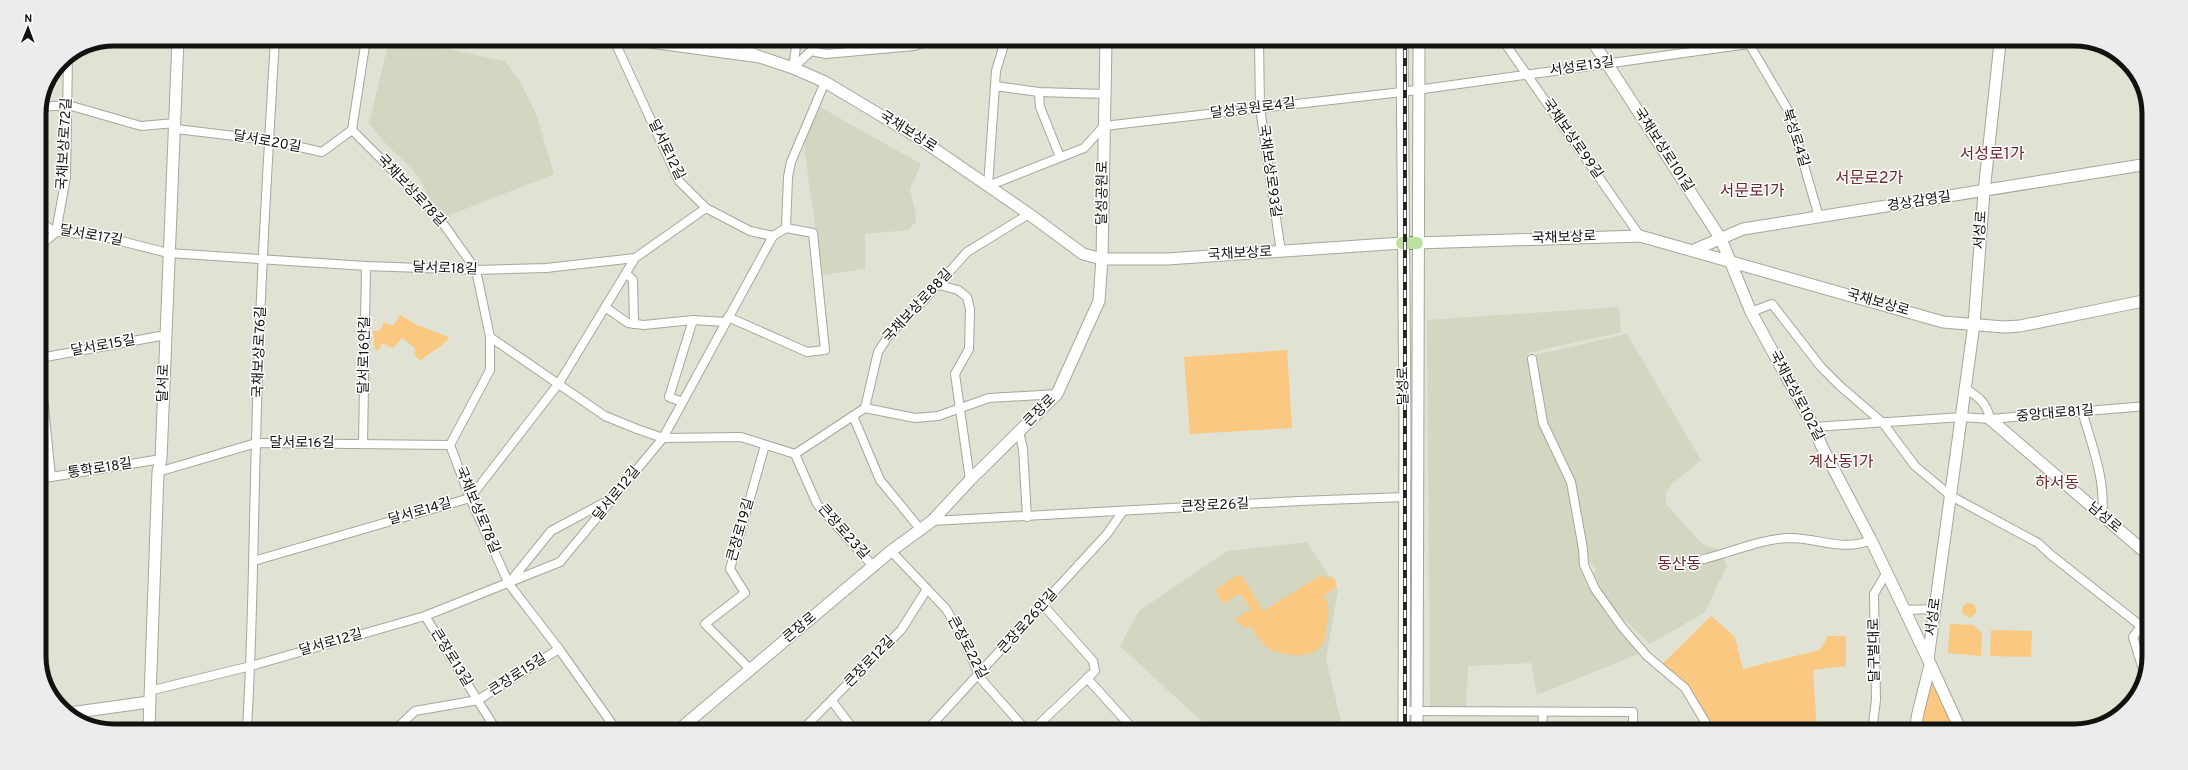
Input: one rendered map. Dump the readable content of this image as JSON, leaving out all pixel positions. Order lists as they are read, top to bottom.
{
  "streets": {
    "main road": [
      "국채보상로",
      "국채보상로101길",
      "달성공원로",
      "경상감영길",
      "서성로",
      "달서로",
      "달성로",
      "국채보상로102길",
      "큰장로",
      "남성로"
    ],
    "street": [
      "서성로13길",
      "달성공원로4길",
      "북성로4길",
      "국채보상로99길",
      "달서로20길",
      "국채보상로72길",
      "달서로12길",
      "국채보상로93길",
      "국채보상로78길",
      "달서로17길",
      "달서로18길",
      "국채보상로88길",
      "달서로15길",
      "국채보상로76길",
      "달서로16안길",
      "중앙대로81길",
      "달서로16길",
      "통학로18길",
      "큰장로26길",
      "달서로14길",
      "큰장로19길",
      "큰장로23길",
      "큰장로26안길",
      "큰장로22길",
      "달구벌대로",
      "큰장로13길",
      "큰장로12길",
      "큰장로15길"
    ]
  },
  "crossings": [
    ["서성로13길", "달성공원로4길"],
    ["서성로13길", "국채보상로99길"],
    ["서성로13길", "국채보상로101길"],
    ["서성로13길", "달성로"],
    ["달성공원로4길", "국채보상로93길"],
    ["달성공원로4길", "달성공원로"],
    ["달성공원로4길", "달성로"],
    ["국채보상로", "국채보상로99길"],
    ["국채보상로", "국채보상로101길"],
    ["국채보상로", "국채보상로93길"],
    ["국채보상로", "달성공원로"],
    ["국채보상로", "경상감영길"],
    ["국채보상로", "서성로"],
    ["국채보상로", "국채보상로88길"],
    ["국채보상로", "달성로"],
    ["국채보상로", "국채보상로102길"],
    ["국채보상로", "큰장로"],
    ["북성로4길", "경상감영길"],
    ["달서로20길", "국채보상로72길"],
    ["달서로20길", "국채보상로78길"],
    ["달서로20길", "국채보상로76길"],
    ["달서로20길", "달서로"],
    ["국채보상로72길", "달서로17길"],
    ["달서로12길", "국채보상로78길"],
    ["달서로12길", "달서로18길"],
    ["달서로12길", "국채보상로76길"],
    ["달서로12길", "달서로"],
    ["달서로12길", "큰장로13길"],
    ["달서로12길", "큰장로15길"],
    ["국채보상로101길", "경상감영길"],
    ["국채보상로101길", "국채보상로102길"],
    ["국채보상로78길", "달서로18길"],
    ["국채보상로78길", "달서로16길"],
    ["국채보상로78길", "달서로14길"],
    ["국채보상로78길", "큰장로15길"],
    ["달성공원로", "큰장로"],
    ["경상감영길", "서성로"],
    ["서성로", "국채보상로102길"],
    ["서성로", "중앙대로81길"],
    ["달서로17길", "달서로18길"],
    ["달서로17길", "달서로"],
    ["달서로18길", "국채보상로76길"],
    ["달서로18길", "달서로16안길"],
    ["달서로18길", "달서로"],
    ["달서로18길", "달서로14길"],
    ["달서로15길", "달서로"],
    ["국채보상로76길", "달서로16길"],
    ["국채보상로76길", "달서로14길"],
    ["달서로16안길", "달서로16길"],
    ["달서로", "달서로16길"],
    ["달서로", "통학로18길"],
    ["달성로", "큰장로26길"],
    ["국채보상로102길", "달구벌대로"],
    ["큰장로", "큰장로26길"],
    ["큰장로", "큰장로19길"],
    ["큰장로", "큰장로23길"],
    ["큰장로", "큰장로22길"],
    ["중앙대로81길", "남성로"],
    ["큰장로26길", "큰장로26안길"],
    ["큰장로26안길", "큰장로22길"],
    ["큰장로22길", "큰장로12길"],
    ["큰장로13길", "큰장로15길"]
  ],
  "districts": [
    "서성로1가",
    "서문로2가",
    "서문로1가",
    "계산동1가",
    "하서동",
    "동산동"
  ],
  "north": "top"
}
